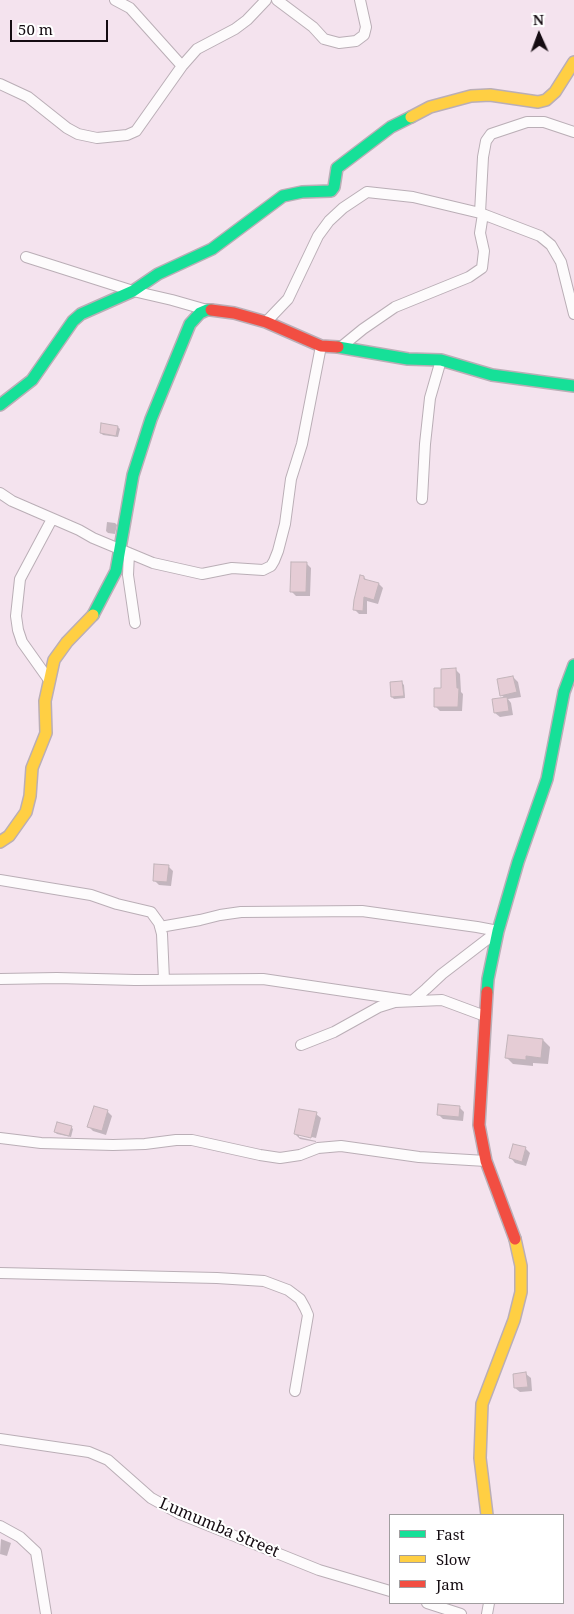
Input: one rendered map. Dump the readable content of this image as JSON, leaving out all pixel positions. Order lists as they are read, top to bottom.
{
  "streets": {
    "street": ["Lumumba Street"]
  },
  "legend": ["Fast", "Slow", "Jam"],
  "scale_bar": "50 m",
  "north": "top"
}
